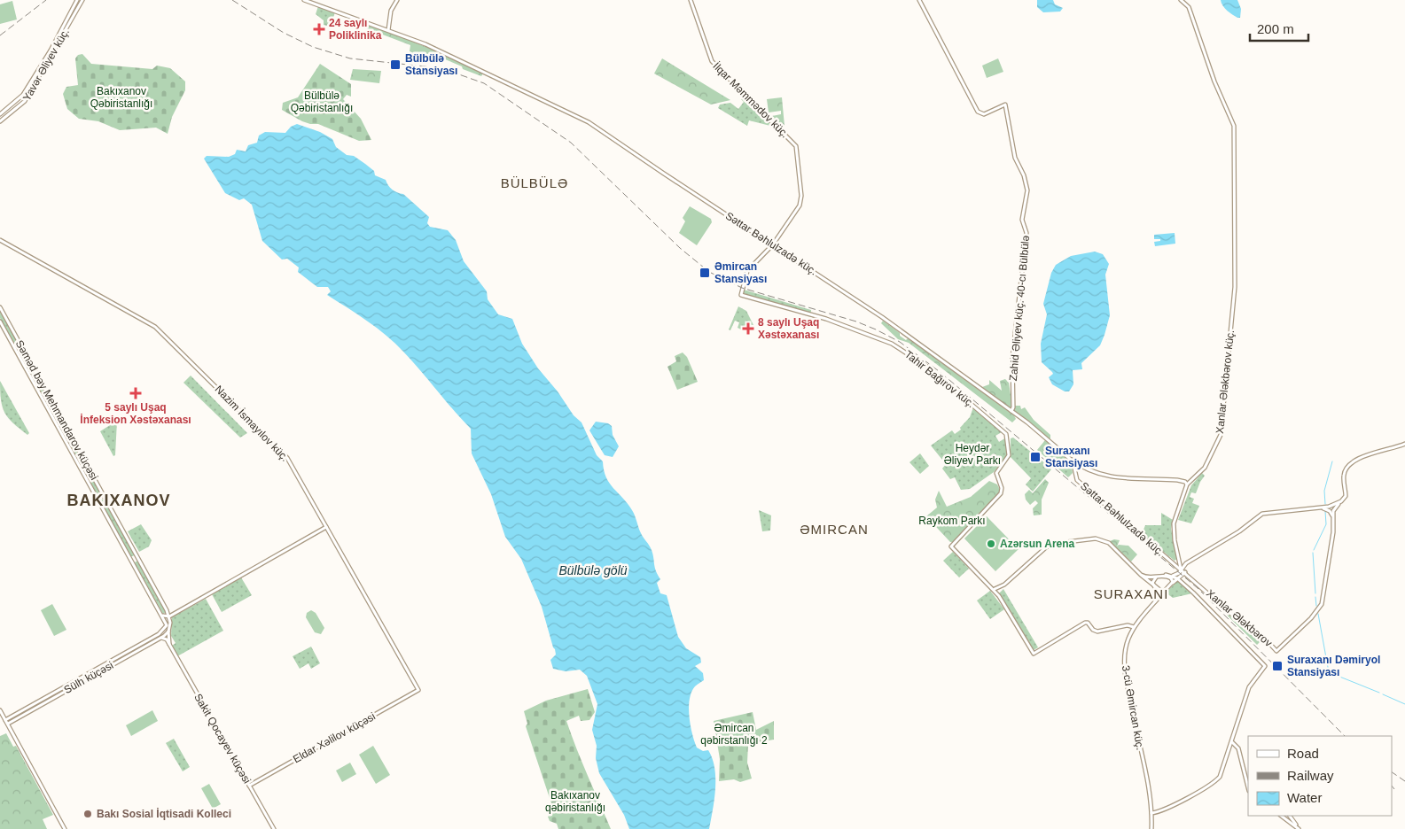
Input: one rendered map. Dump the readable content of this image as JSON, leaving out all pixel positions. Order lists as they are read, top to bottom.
{
  "streets": {
    "street": [
      "Yavər Əliyev küç.",
      "İlqar Məmmədov küç.",
      "Səttar Bəhlulzadə küç.",
      "Zahid Əliyev küç. 40-cı Bülbülə",
      "Tahir Bağırov küç.",
      "Xanlar Ələkbərov küç.",
      "Səməd bəy Mehmandarov küçəsi",
      "Nazim İsmayılov küç.",
      "Xanlar Ələkbərov",
      "Sülh küçəsi",
      "3-cü Əmircan küç.",
      "Eldar Xəlilov küçəsi",
      "Sakit Qocayev küçəsi"
    ]
  },
  "crossings": [
    ["İlqar Məmmədov küç.", "Səttar Bəhlulzadə küç."],
    ["İlqar Məmmədov küç.", "Tahir Bağırov küç."],
    ["Səttar Bəhlulzadə küç.", "Zahid Əliyev küç. 40-cı Bülbülə"],
    ["Səttar Bəhlulzadə küç.", "Xanlar Ələkbərov küç."],
    ["Səttar Bəhlulzadə küç.", "Xanlar Ələkbərov"],
    ["Xanlar Ələkbərov küç.", "Xanlar Ələkbərov"],
    ["Səməd bəy Mehmandarov küçəsi", "Sülh küçəsi"],
    ["Nazim İsmayılov küç.", "Eldar Xəlilov küçəsi"],
    ["Eldar Xəlilov küçəsi", "Sakit Qocayev küçəsi"]
  ],
  "districts": [
    "BÜLBÜLƏ",
    "BAKIXANOV",
    "ƏMIRCAN",
    "SURAXANI"
  ],
  "water": ["Bülbülə gölü"],
  "parks": [
    "Bakıxanov Qəbiristanlığı",
    "Bülbülə Qəbiristanlığı",
    "Heydər Əliyev Parkı",
    "Raykom Parkı",
    "Əmircan qəbirstanlığı 2",
    "Bakıxanov qəbiristanlığı"
  ],
  "places": {
    "health": ["24 saylı Poliklinika", "8 saylı Uşaq Xəstəxanası", "5 saylı Uşaq İnfeksion Xəstəxanası"],
    "transit": [
      "Bülbülə Stansiyası",
      "Əmircan Stansiyası",
      "Suraxanı Stansiyası",
      "Suraxanı Dəmiryol Stansiyası"
    ],
    "other": ["Azərsun Arena", "Bakı Sosial İqtisadi Kolleci"]
  },
  "legend": ["Road", "Railway", "Water"],
  "scale_bar": "200 m"
}
